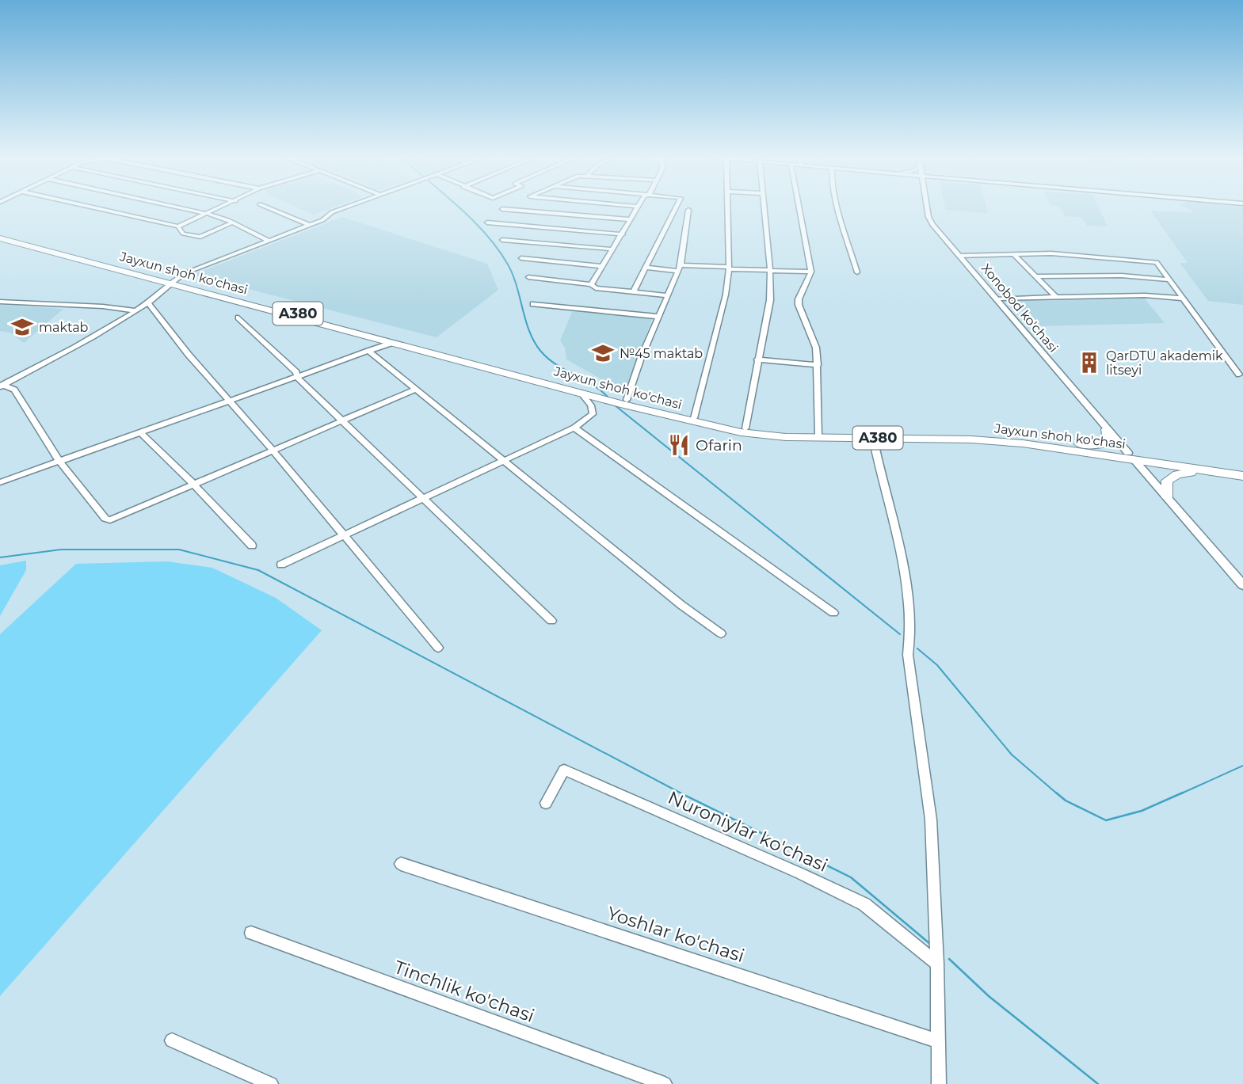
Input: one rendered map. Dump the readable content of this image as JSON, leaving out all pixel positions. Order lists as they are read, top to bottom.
{
  "streets": {
    "highway": ["Jayxun shoh ko'chasi", "A380"],
    "main road": ["Xonobod ko'chasi"],
    "street": ["Nuroniylar ko'chasi", "Yoshlar ko'chasi", "Tinchlik ko'chasi"]
  },
  "crossings": [
    ["Jayxun shoh ko'chasi", "Xonobod ko'chasi"]
  ],
  "places": {
    "school or university": ["maktab", "№45 maktab"],
    "building": ["QarDTU akademik litseyi"],
    "restaurant": ["Ofarin"]
  }
}
